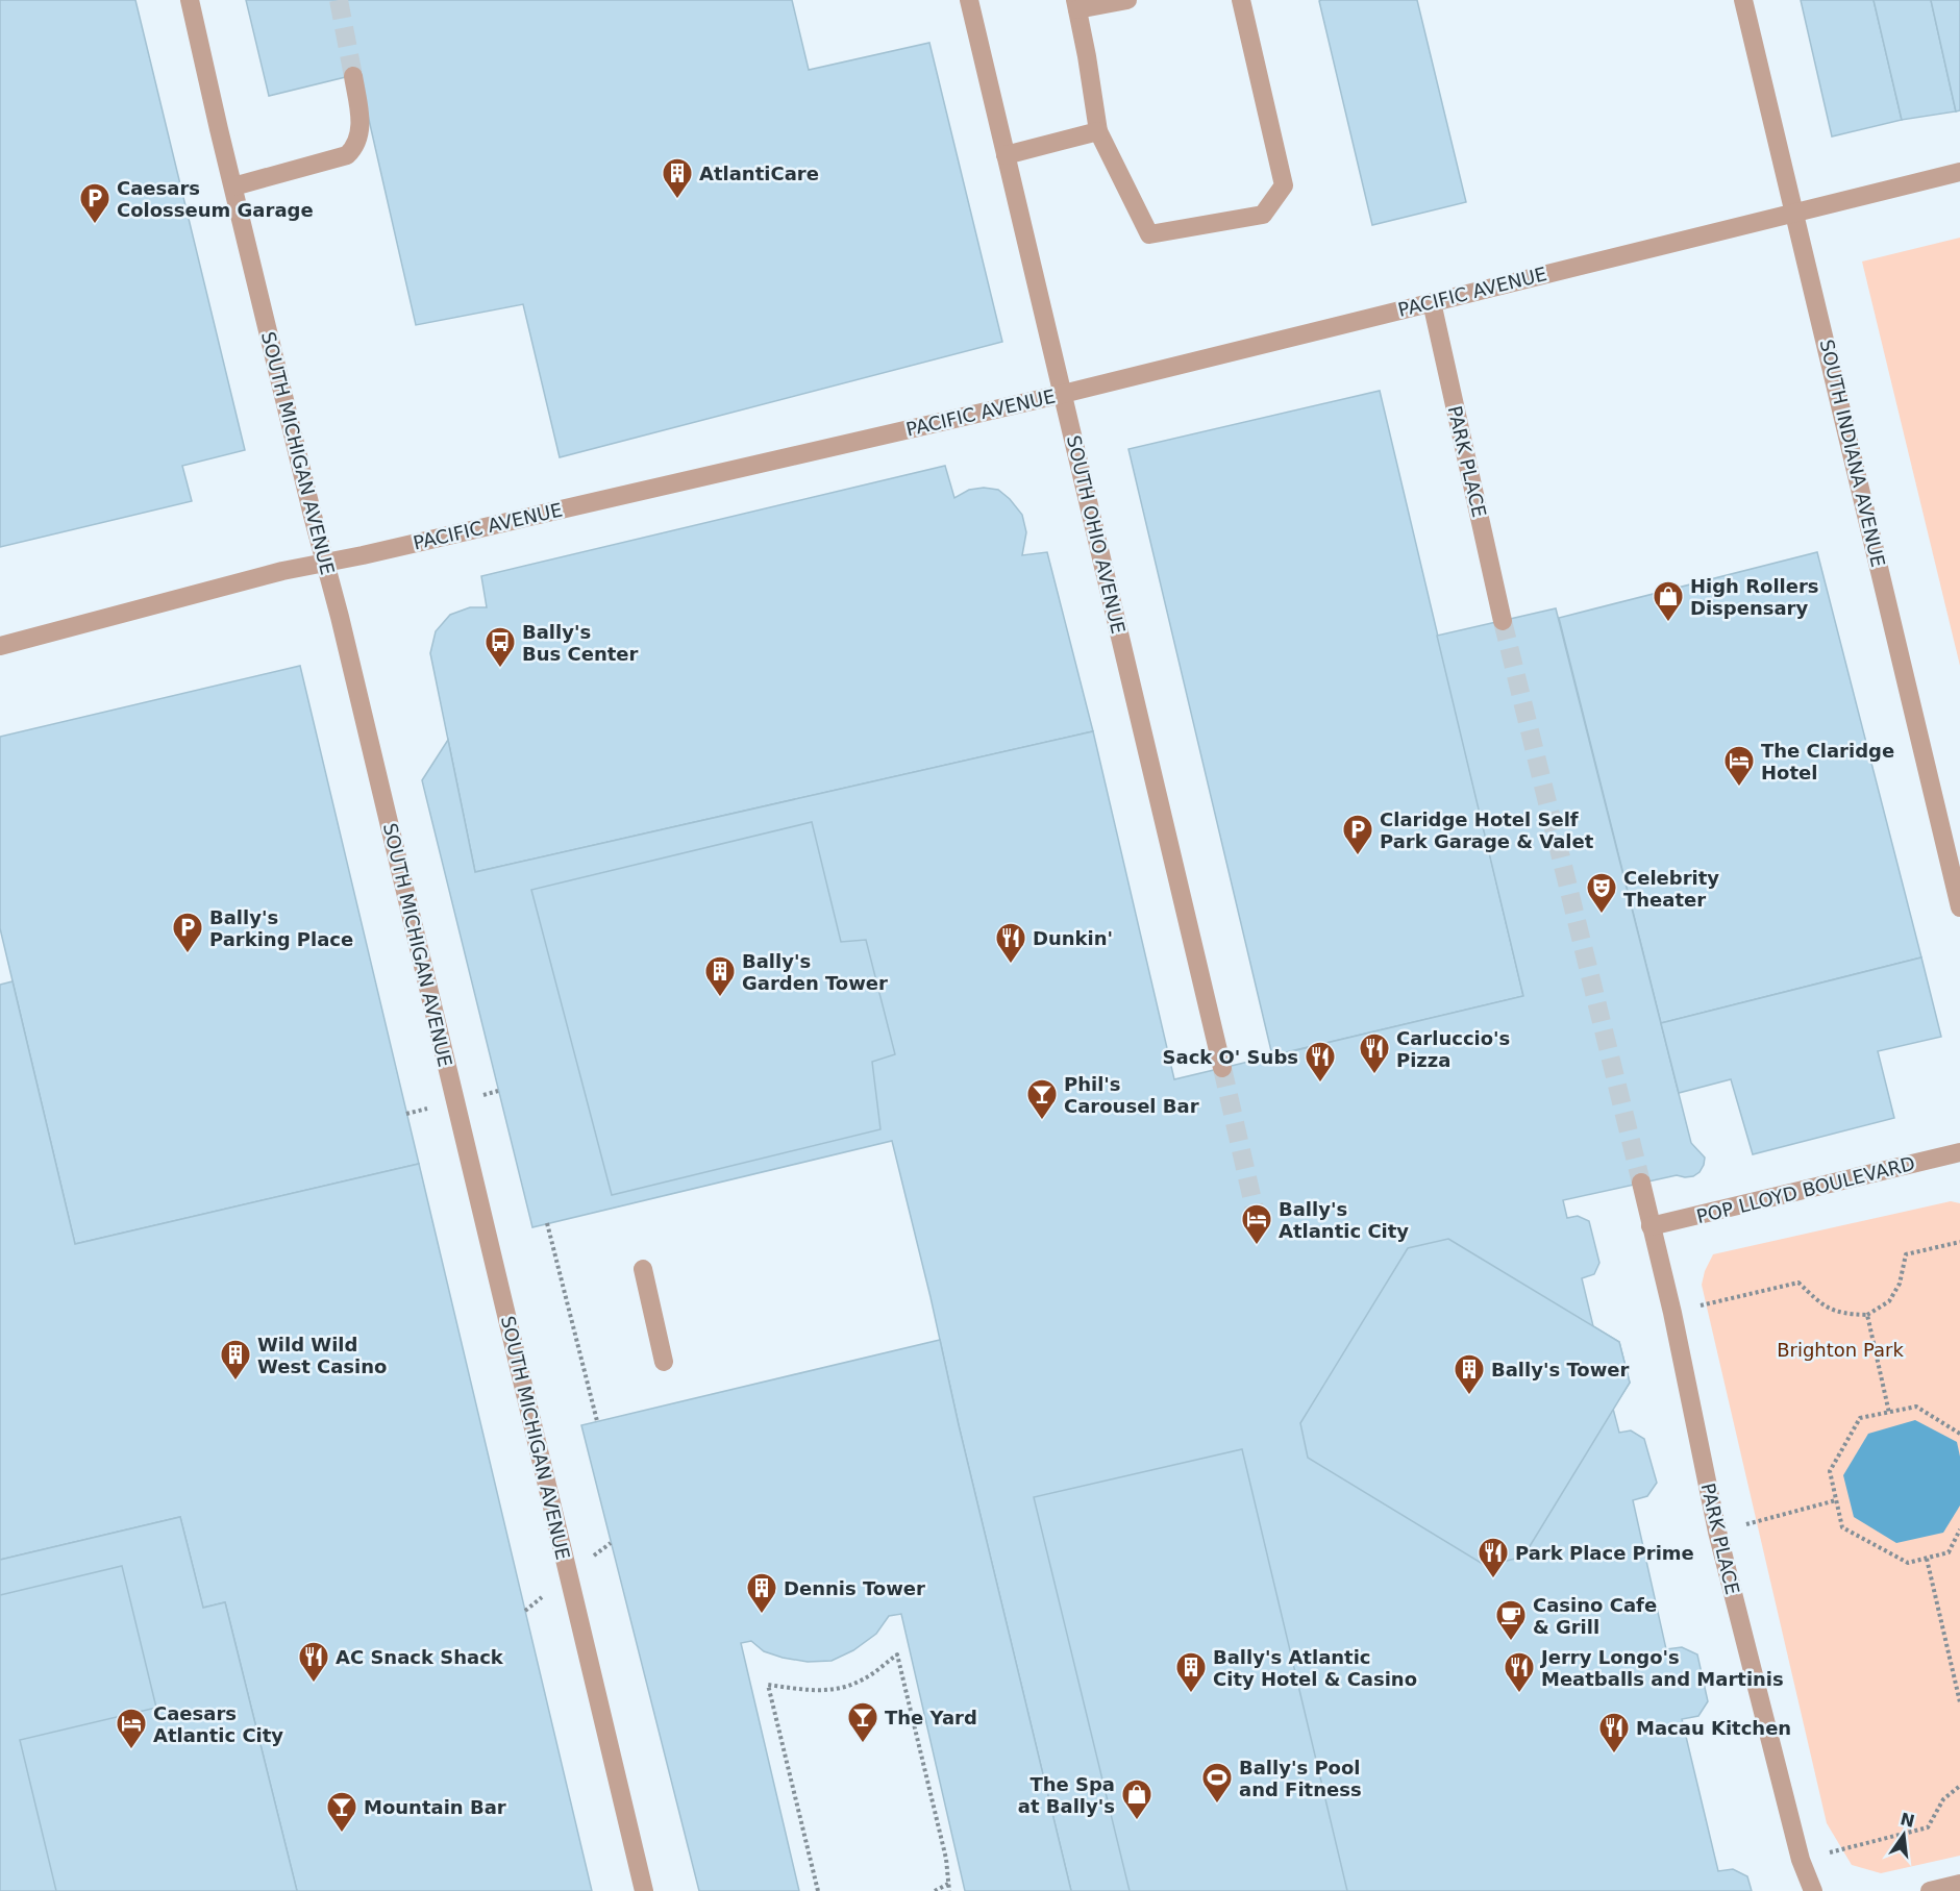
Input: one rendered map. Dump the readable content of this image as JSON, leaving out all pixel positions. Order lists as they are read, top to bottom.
{
  "streets": {
    "street": [
      "PACIFIC AVENUE",
      "SOUTH MICHIGAN AVENUE",
      "SOUTH INDIANA AVENUE",
      "PARK PLACE",
      "SOUTH OHIO AVENUE",
      "POP LLOYD BOULEVARD"
    ]
  },
  "crossings": [
    ["PACIFIC AVENUE", "SOUTH MICHIGAN AVENUE"],
    ["PACIFIC AVENUE", "SOUTH INDIANA AVENUE"],
    ["PACIFIC AVENUE", "PARK PLACE"],
    ["PACIFIC AVENUE", "SOUTH OHIO AVENUE"],
    ["PARK PLACE", "POP LLOYD BOULEVARD"]
  ],
  "parks": ["Brighton Park"],
  "places": {
    "building": [
      "AtlantiCare",
      "Bally's Garden Tower",
      "Wild Wild West Casino",
      "Bally's Tower",
      "Dennis Tower",
      "Bally's Atlantic City Hotel & Casino"
    ],
    "parking": ["Caesars Colosseum Garage", "Claridge Hotel Self Park Garage & Valet", "Bally's Parking Place"],
    "shop": ["High Rollers Dispensary", "The Spa at Bally's"],
    "bus stop": ["Bally's Bus Center"],
    "hotel": ["The Claridge Hotel", "Bally's Atlantic City", "Caesars Atlantic City"],
    "theatre": ["Celebrity Theater"],
    "restaurant": [
      "Dunkin'",
      "Carluccio's Pizza",
      "Sack O' Subs",
      "Park Place Prime",
      "AC Snack Shack",
      "Jerry Longo's Meatballs and Martinis",
      "Macau Kitchen"
    ],
    "bar": ["Phil's Carousel Bar", "The Yard", "Mountain Bar"],
    "cafe": ["Casino Cafe & Grill"],
    "sports": ["Bally's Pool and Fitness"]
  },
  "north": "top"
}
